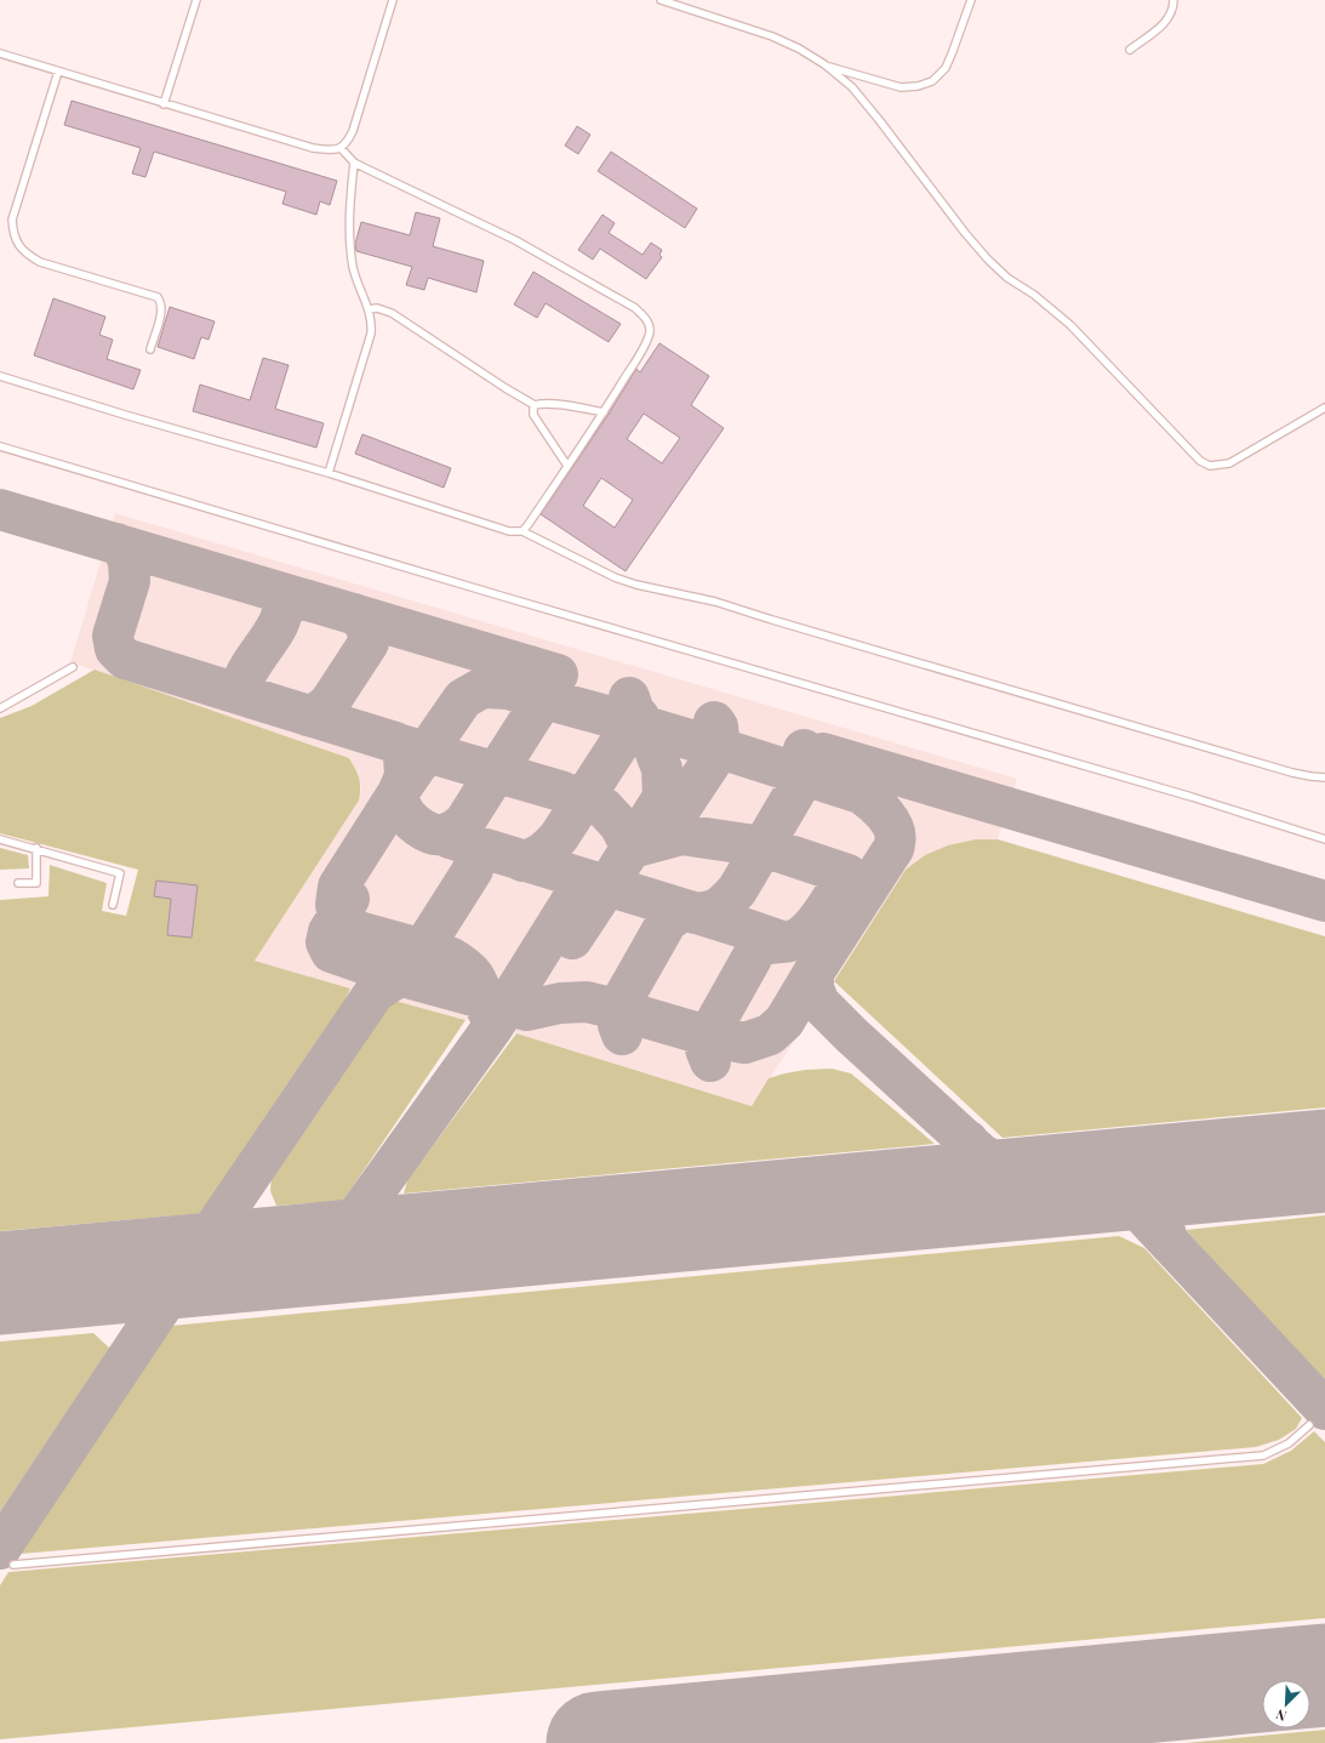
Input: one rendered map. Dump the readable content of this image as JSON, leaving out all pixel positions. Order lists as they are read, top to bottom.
{
  "north": "bottom left"
}
